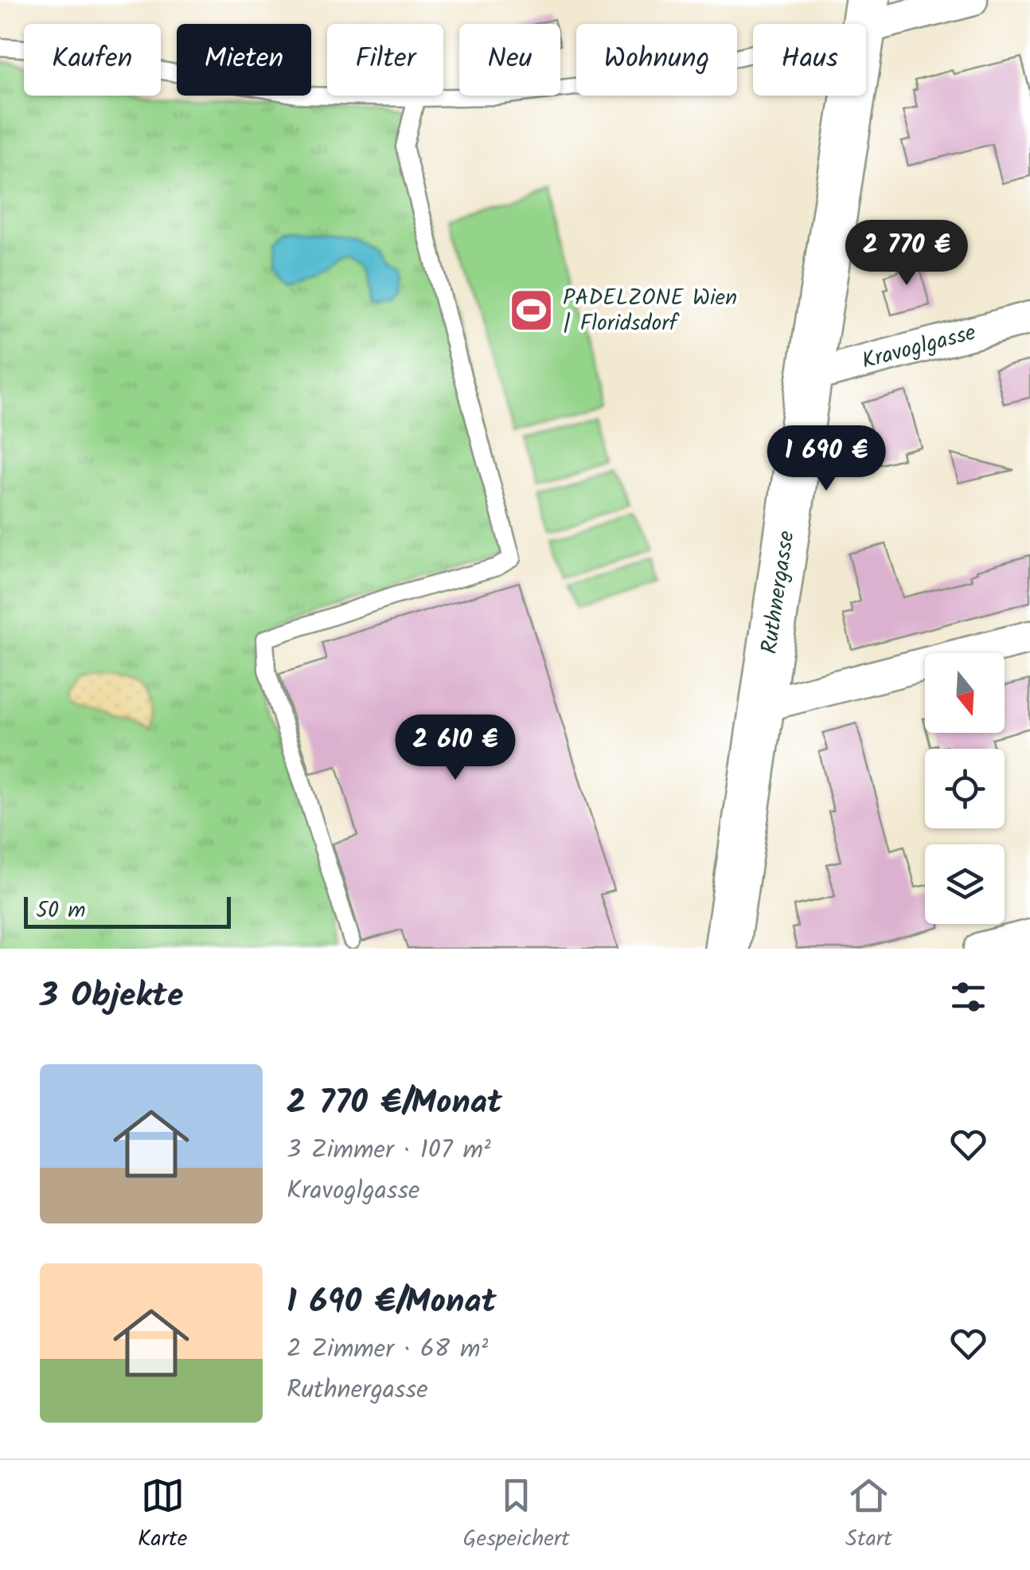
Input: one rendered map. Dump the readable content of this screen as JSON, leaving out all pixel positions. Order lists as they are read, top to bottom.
{
  "streets": {
    "street": ["Kravoglgasse", "Ruthnergasse"]
  },
  "crossings": [
    ["Kravoglgasse", "Ruthnergasse"]
  ],
  "places": {
    "sports": ["PADELZONE Wien | Floridsdorf"]
  },
  "scale_bar": "50 m",
  "north": "bottom",
  "page": {
    "chip": [
      "Kaufen",
      "Mieten",
      "Filter",
      "Neu",
      "Wohnung",
      "Haus"
    ],
    "price": ["2 770 €", "1 690 €", "2 610 €"],
    "scale": "50 m",
    "heading": "3 Objekte",
    "list": [
      {
        "name": "2 770 €/Monat",
        "note": "3 Zimmer · 107 m² · Kravoglgasse"
      },
      {
        "name": "1 690 €/Monat",
        "note": "2 Zimmer · 68 m² · Ruthnergasse"
      }
    ],
    "tabs": ["Karte", "Gespeichert", "Start"]
  }
}
